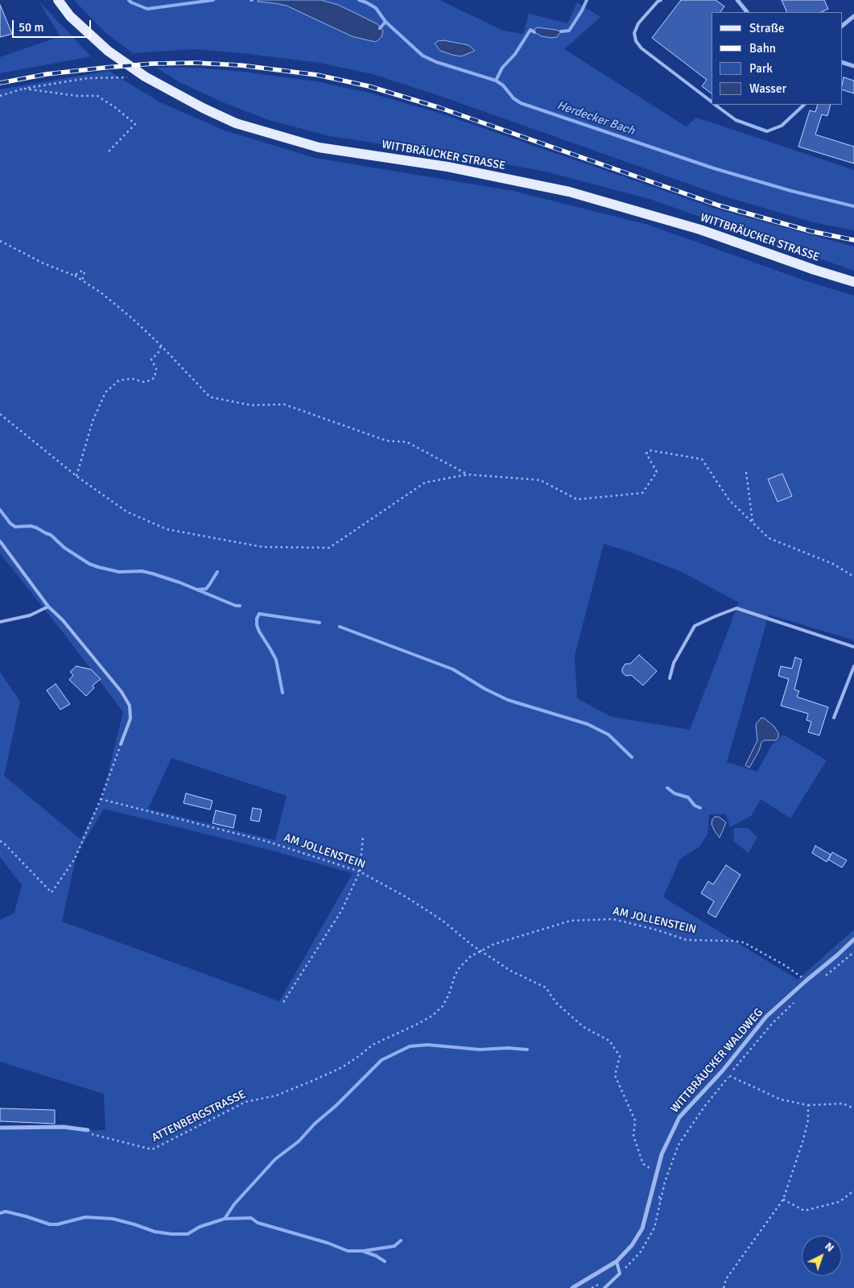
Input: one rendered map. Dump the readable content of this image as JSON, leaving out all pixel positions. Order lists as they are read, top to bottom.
{
  "streets": {
    "main road": ["WITTBRÄUCKER STRASSE"],
    "street": ["WITTBRÄUCKER WALDWEG"],
    "path": ["AM JOLLENSTEIN", "ATTENBERGSTRASSE"]
  },
  "crossings": [
    ["AM JOLLENSTEIN", "WITTBRÄUCKER WALDWEG"],
    ["AM JOLLENSTEIN", "ATTENBERGSTRASSE"]
  ],
  "water": ["Herdecker Bach"],
  "legend": [
    "Straße",
    "Bahn",
    "Park",
    "Wasser"
  ],
  "scale_bar": "50 m",
  "north": "top right"
}
